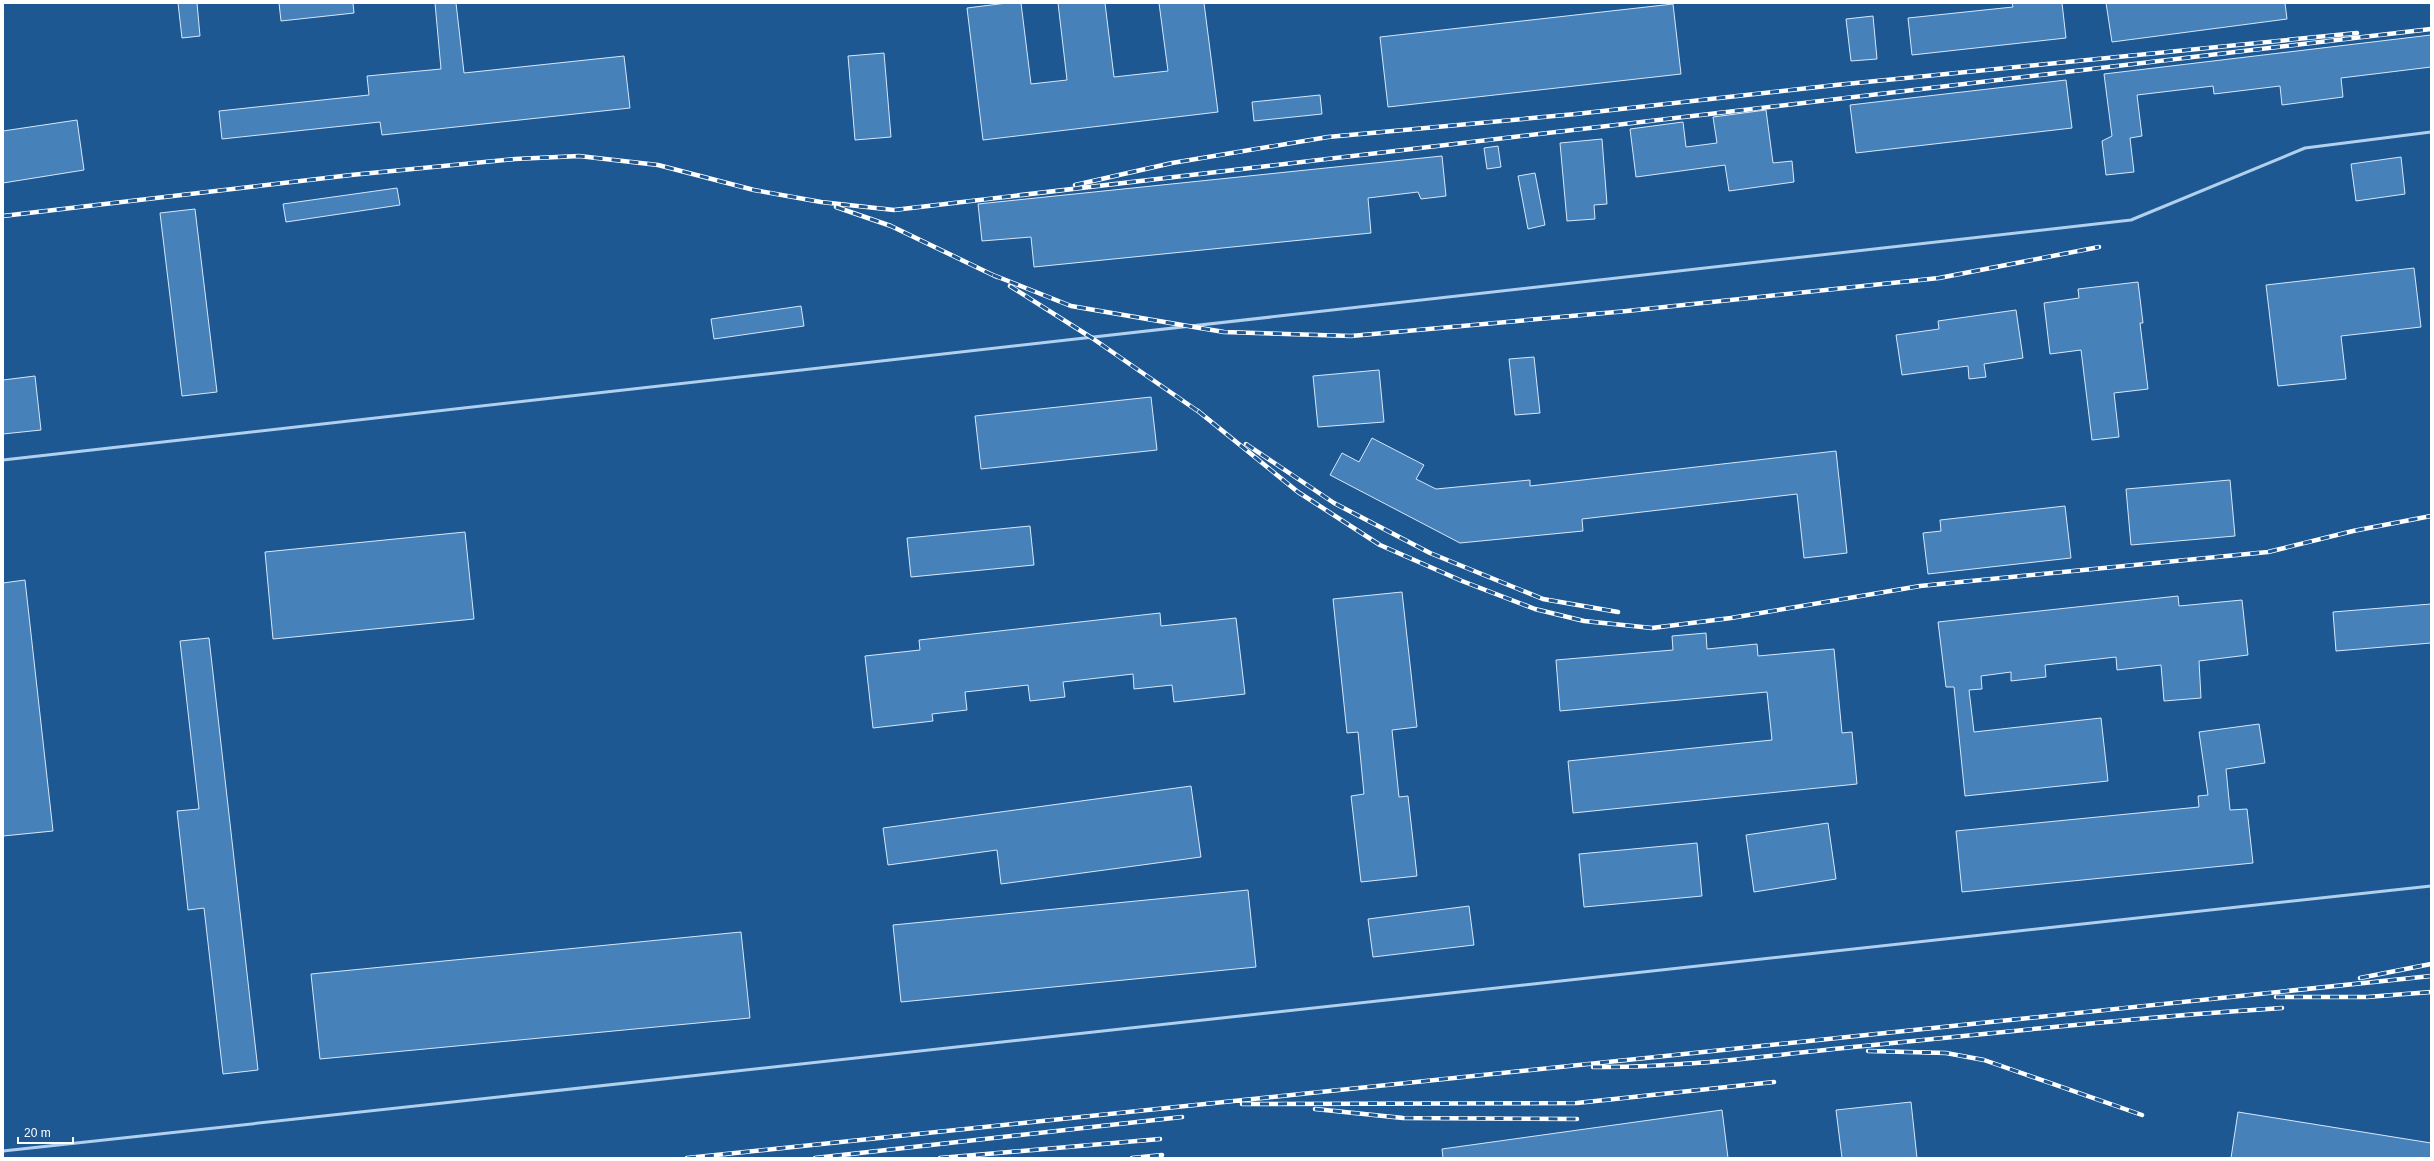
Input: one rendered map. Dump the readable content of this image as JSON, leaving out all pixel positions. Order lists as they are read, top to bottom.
{
  "scale_bar": "20 m"
}
